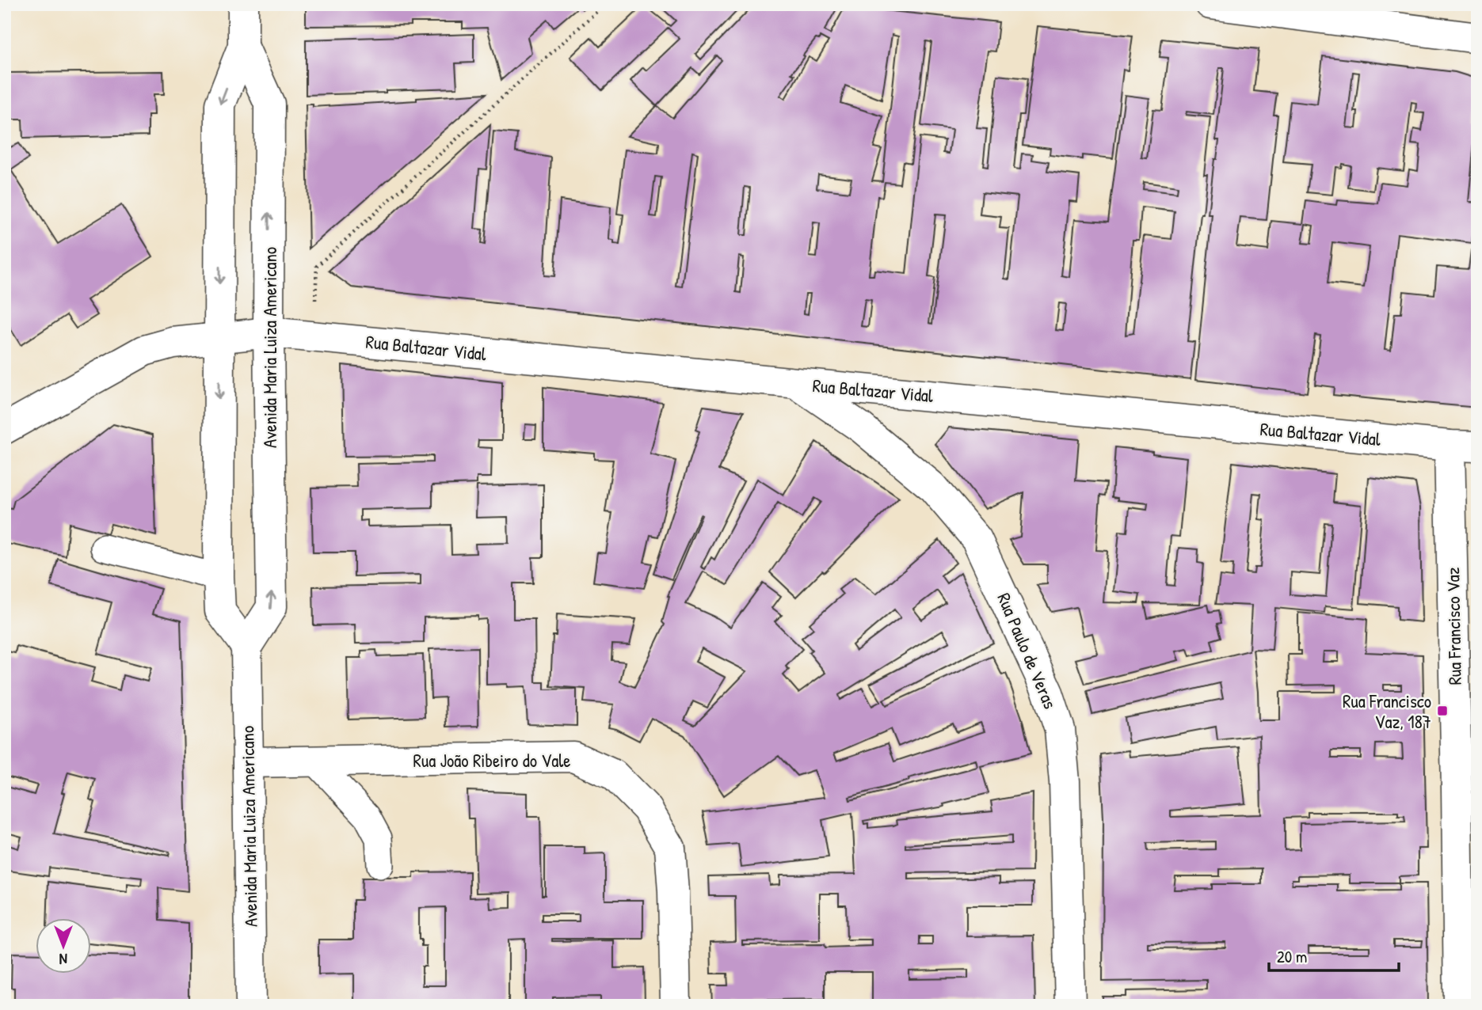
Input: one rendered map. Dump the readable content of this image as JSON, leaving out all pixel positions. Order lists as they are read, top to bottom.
{
  "streets": {
    "street": [
      "Avenida Maria Luiza Americano",
      "Rua Baltazar Vidal",
      "Rua Francisco Vaz",
      "Rua Paulo de Veras",
      "Rua João Ribeiro do Vale"
    ]
  },
  "crossings": [
    ["Avenida Maria Luiza Americano", "Rua Baltazar Vidal"],
    ["Avenida Maria Luiza Americano", "Rua João Ribeiro do Vale"],
    ["Rua Baltazar Vidal", "Rua Francisco Vaz"],
    ["Rua Baltazar Vidal", "Rua Paulo de Veras"]
  ],
  "places": {
    "transit": ["Rua Francisco Vaz, 187"]
  },
  "scale_bar": "20 m",
  "north": "bottom"
}
